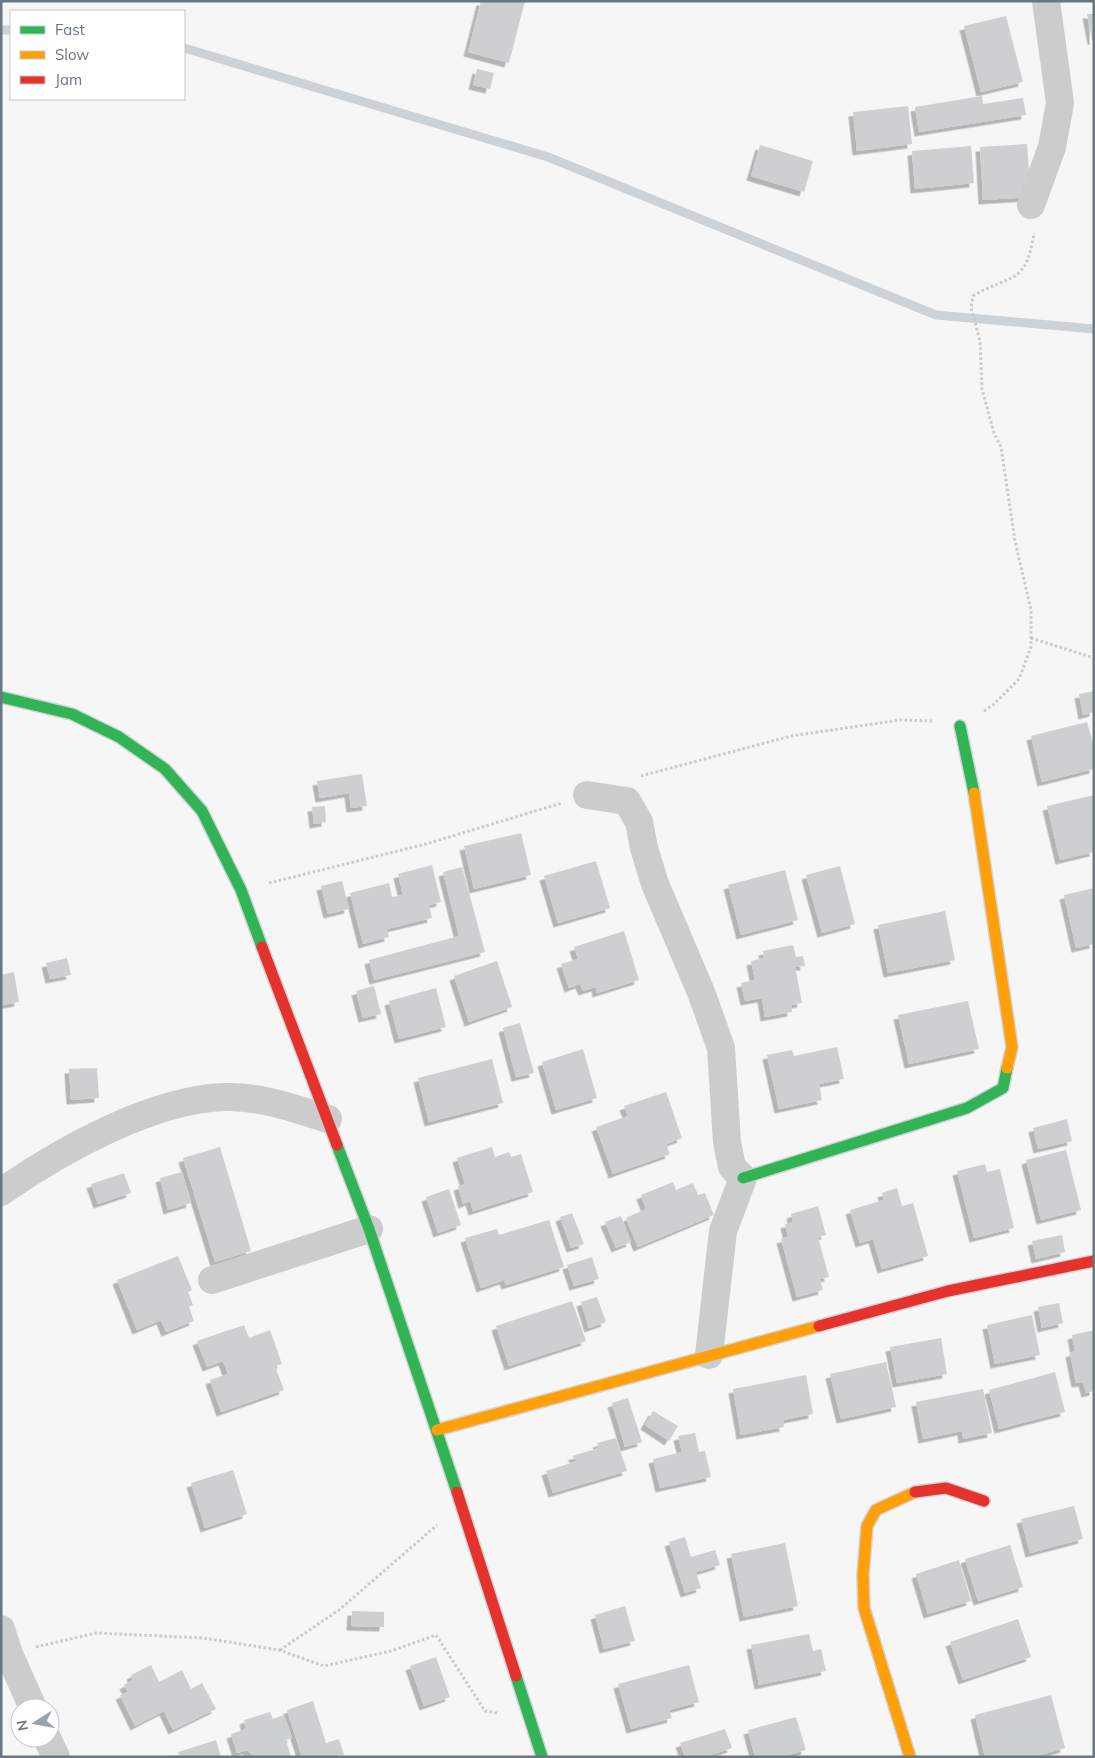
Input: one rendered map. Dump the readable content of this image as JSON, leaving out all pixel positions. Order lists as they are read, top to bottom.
{
  "legend": ["Fast", "Slow", "Jam"],
  "north": "left"
}
